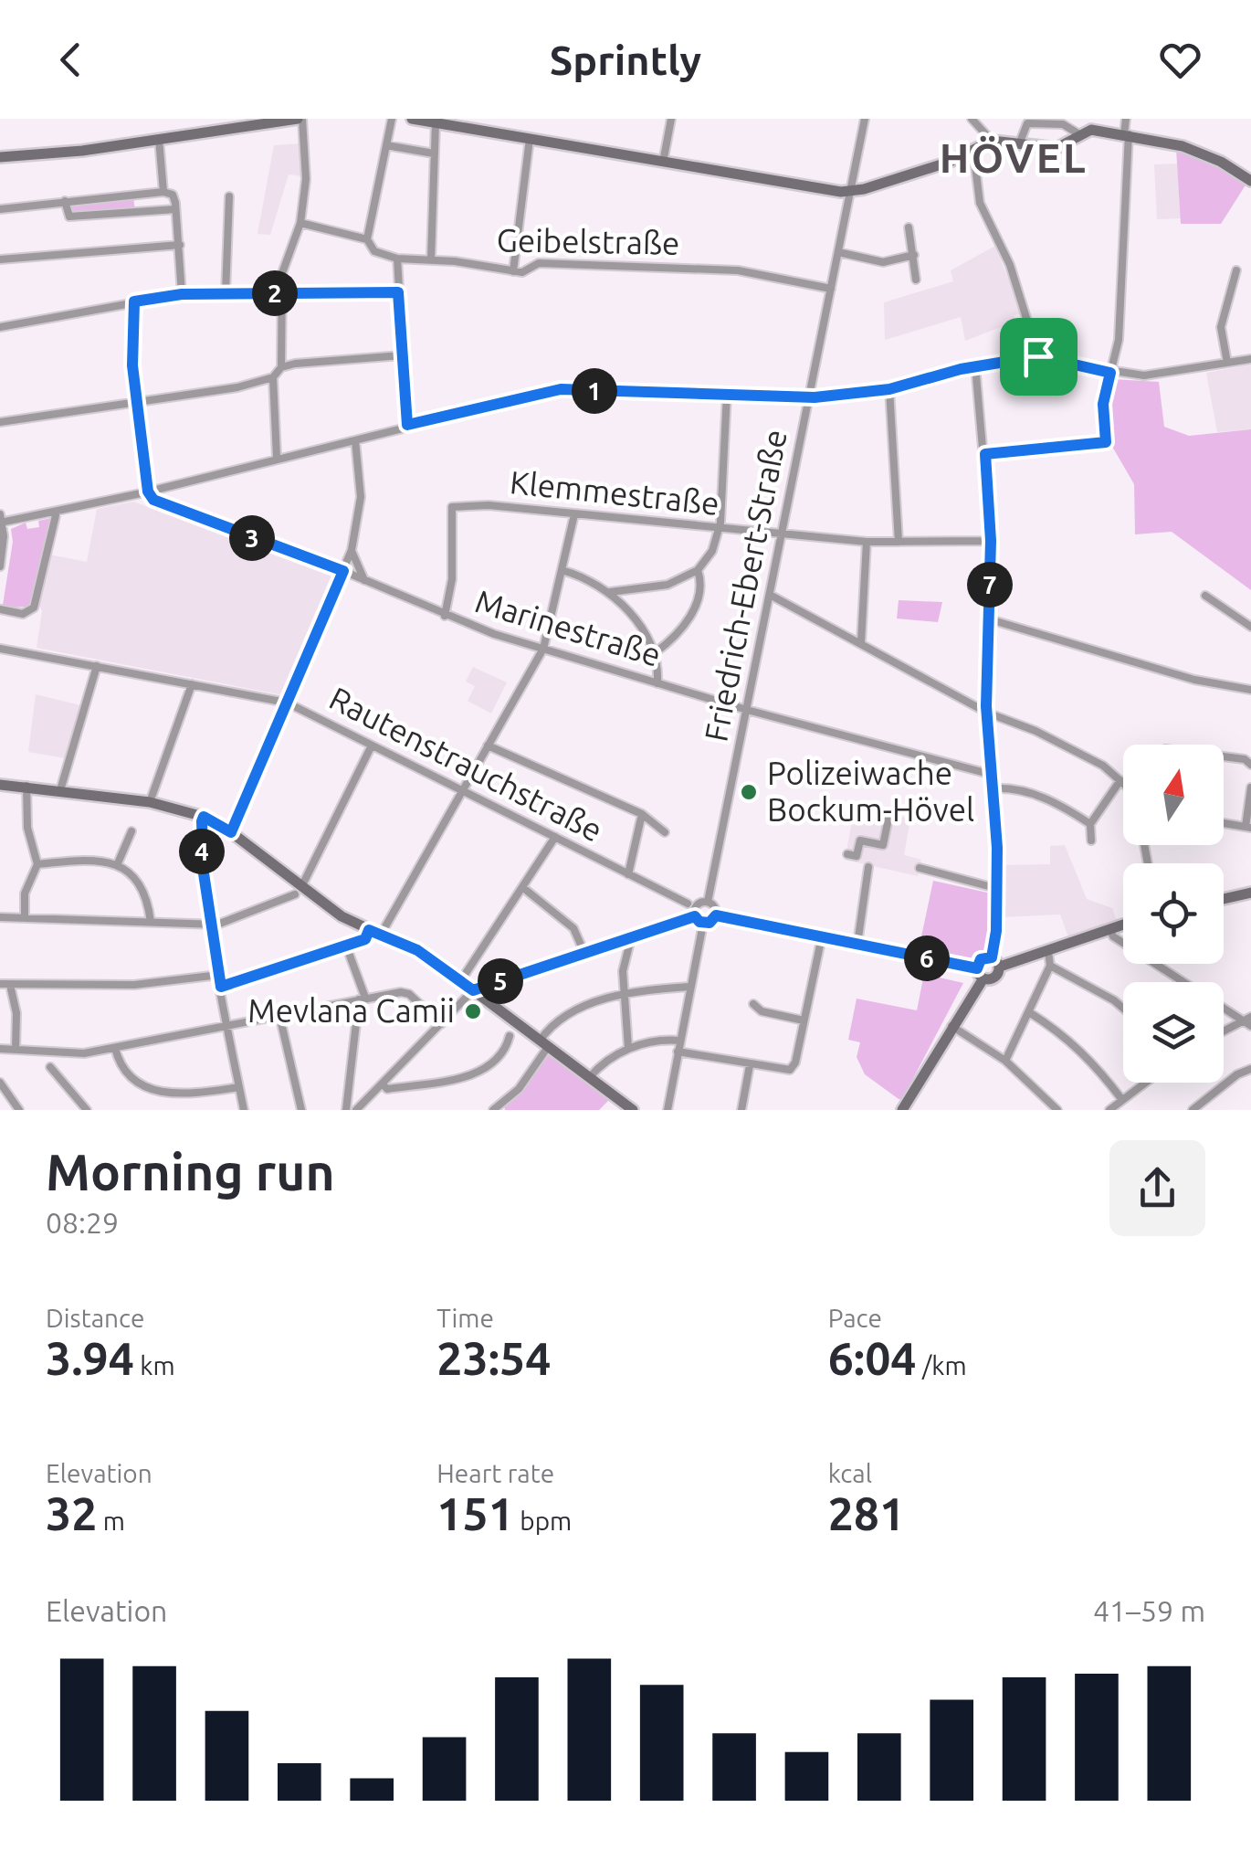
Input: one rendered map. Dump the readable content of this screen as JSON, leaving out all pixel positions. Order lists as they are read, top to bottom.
{
  "streets": {
    "street": [
      "Geibelstraße",
      "Klemmestraße",
      "Friedrich-Ebert-Straße",
      "Marinestraße",
      "Rautenstrauchstraße"
    ]
  },
  "crossings": [
    ["Geibelstraße", "Friedrich-Ebert-Straße"],
    ["Klemmestraße", "Friedrich-Ebert-Straße"],
    ["Klemmestraße", "Marinestraße"],
    ["Friedrich-Ebert-Straße", "Marinestraße"]
  ],
  "districts": ["HÖVEL"],
  "places": ["Polizeiwache Bockum-Hövel", "Mevlana Camii"],
  "north": "top",
  "page": {
    "header": "Sprintly",
    "pins": [
      "2",
      "1",
      "3",
      "7",
      "4",
      "6",
      "5"
    ],
    "heading": ["Morning run", "08:29"],
    "stats": [
      ["Distance", "3.94 km"],
      ["Time", "23:54"],
      ["Pace", "6:04 /km"],
      ["Elevation", "32 m"],
      ["Heart rate", "151 bpm"],
      ["kcal", "281"]
    ],
    "chart": ["Elevation", "41–59 m"]
  }
}
